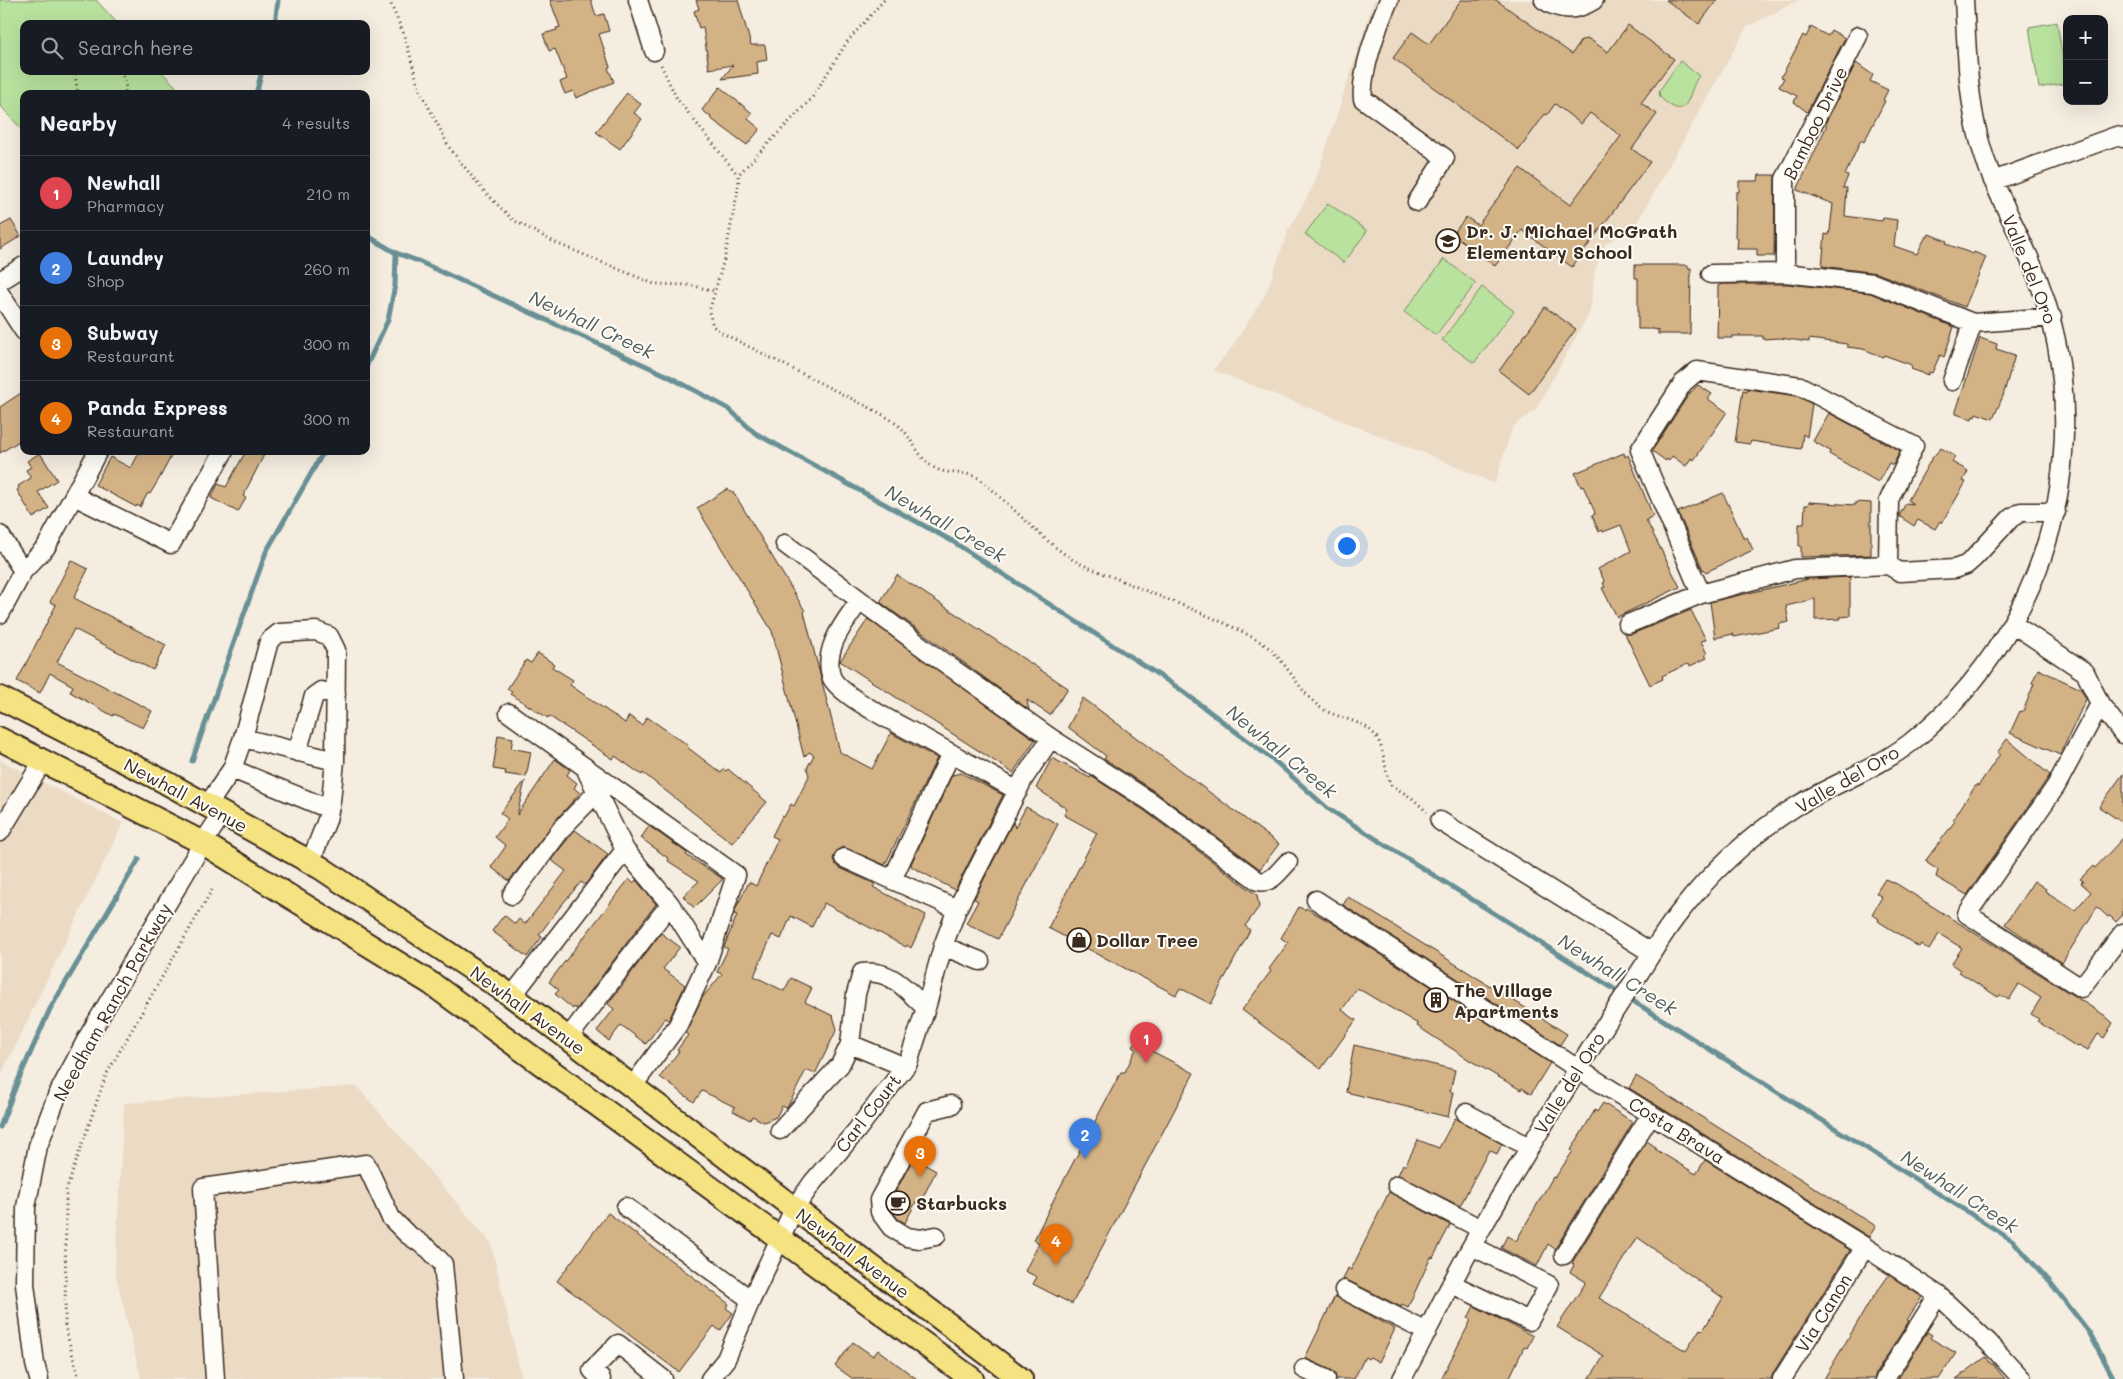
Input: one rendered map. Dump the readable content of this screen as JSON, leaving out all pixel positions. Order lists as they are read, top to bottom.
{
  "streets": {
    "main road": ["Newhall Avenue"],
    "street": [
      "Bamboo Drive",
      "Valle del Oro",
      "Needham Ranch Parkway",
      "Carl Court",
      "Costa Brava",
      "Via Canon"
    ]
  },
  "crossings": [
    ["Valle del Oro", "Costa Brava"],
    ["Newhall Avenue", "Needham Ranch Parkway"],
    ["Newhall Avenue", "Carl Court"],
    ["Costa Brava", "Via Canon"]
  ],
  "water": ["Newhall Creek"],
  "places": {
    "school or university": ["Dr. J. Michael McGrath Elementary School"],
    "shop": ["Dollar Tree"],
    "building": ["The Village Apartments"],
    "cafe": ["Starbucks"]
  },
  "page": {
    "map_buttons": ["+", "−"],
    "search": "Search here",
    "heading": ["Nearby", "4 results"],
    "list": [
      {
        "mark": "1",
        "name": "Newhall",
        "note": "Pharmacy",
        "value": "210 m"
      },
      {
        "mark": "2",
        "name": "Laundry",
        "note": "Shop",
        "value": "260 m"
      },
      {
        "mark": "3",
        "name": "Subway",
        "note": "Restaurant",
        "value": "300 m"
      },
      {
        "mark": "4",
        "name": "Panda Express",
        "note": "Restaurant",
        "value": "300 m"
      }
    ],
    "pins": [
      "1",
      "2",
      "3",
      "4"
    ]
  }
}
